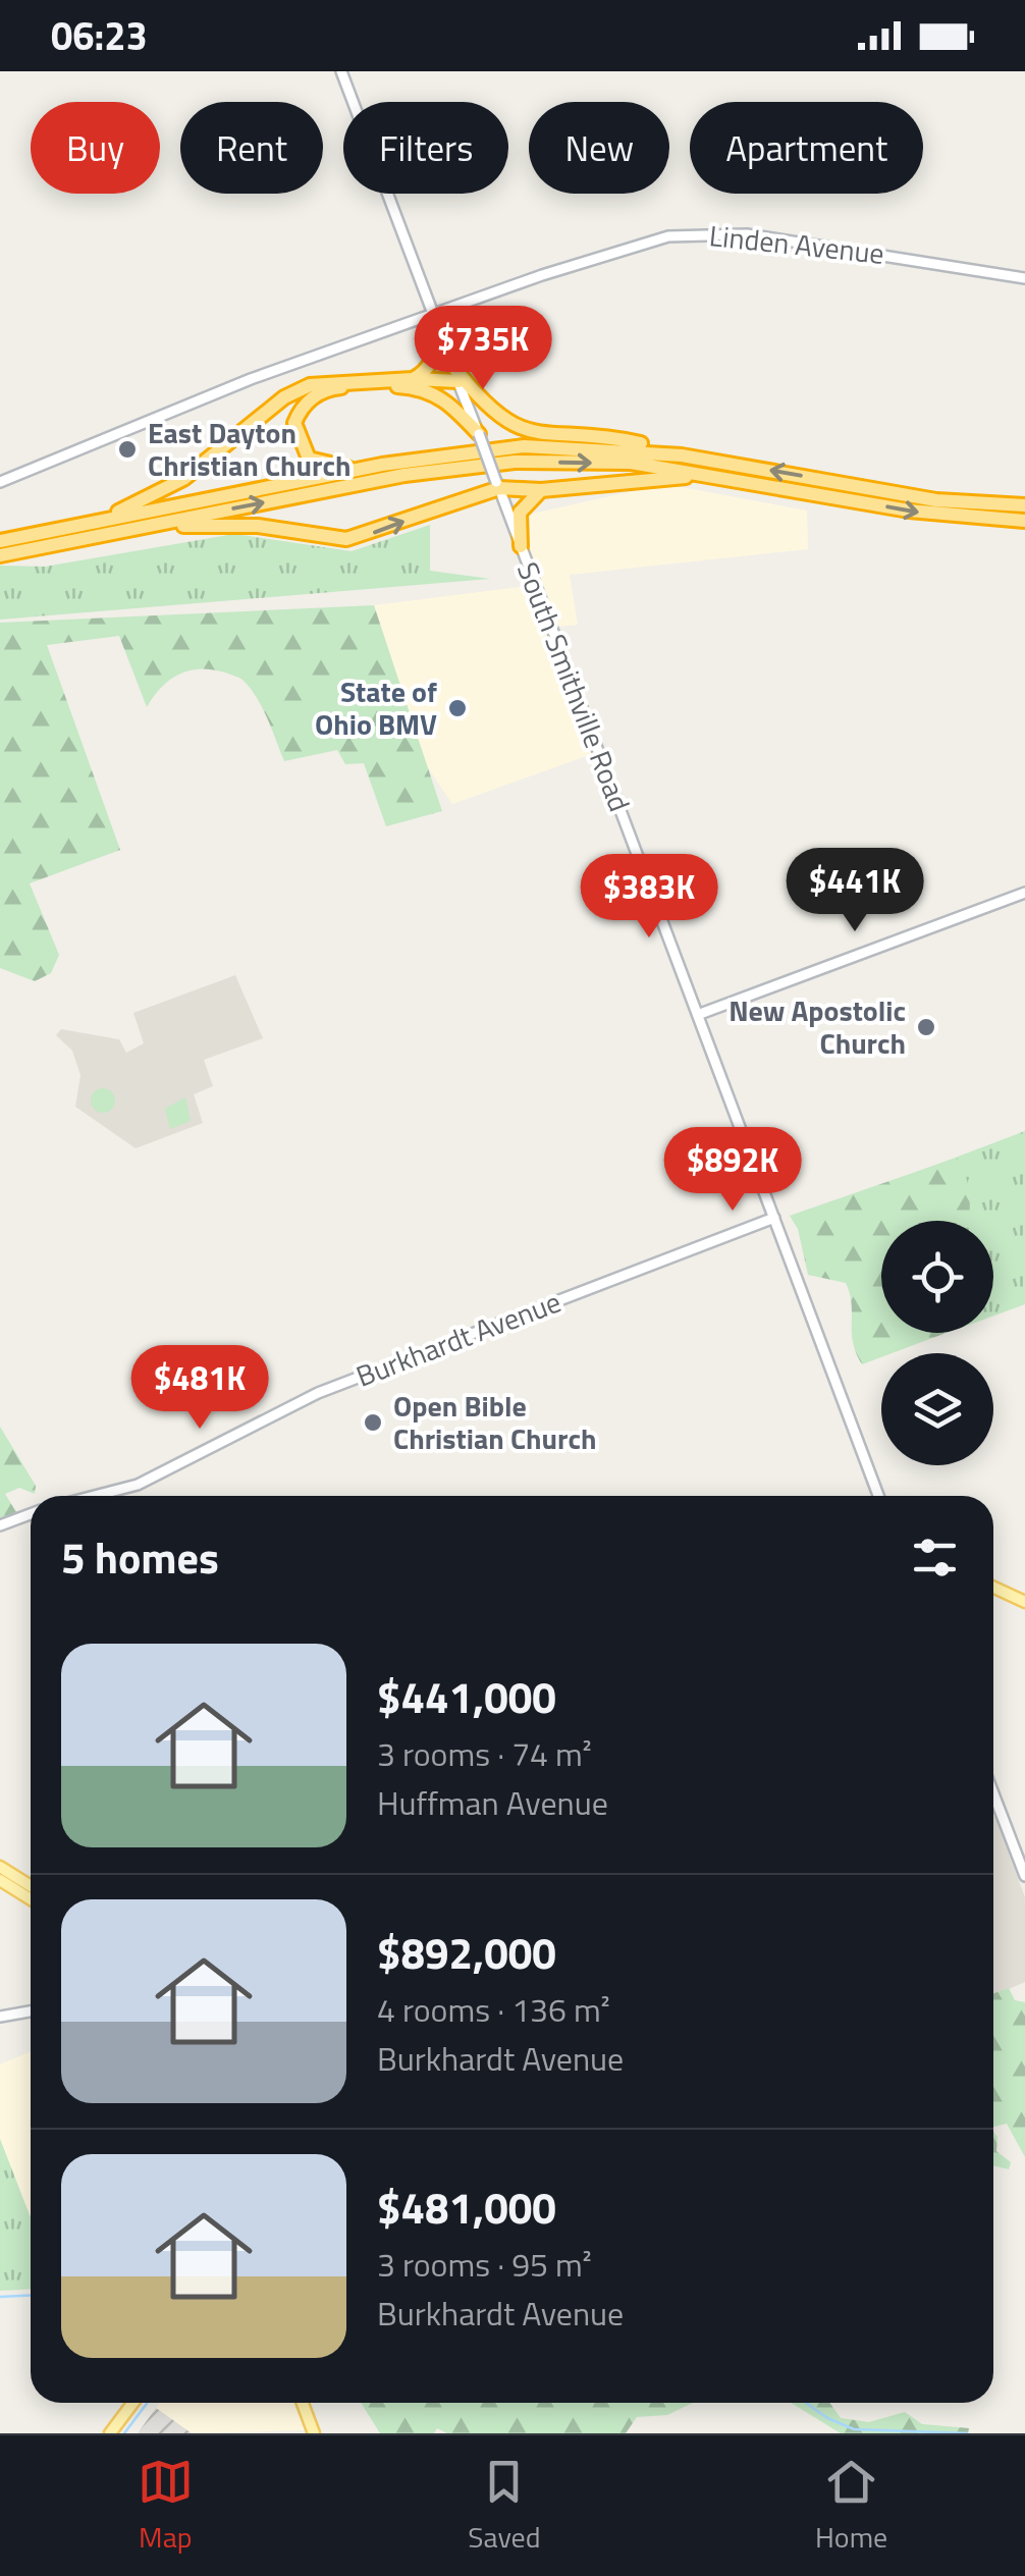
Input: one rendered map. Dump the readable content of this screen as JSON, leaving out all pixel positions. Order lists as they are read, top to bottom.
{
  "streets": {
    "main road": ["Linden Avenue", "South Smithville Road", "Burkhardt Avenue"]
  },
  "crossings": [
    ["Linden Avenue", "South Smithville Road"],
    ["South Smithville Road", "Burkhardt Avenue"]
  ],
  "places": [
    "East Dayton Christian Church",
    "State of Ohio BMV",
    "New Apostolic Church",
    "Open Bible Christian Church"
  ],
  "page": {
    "status": "06:23",
    "chip": [
      "Buy",
      "Rent",
      "Filters",
      "New",
      "Apartment"
    ],
    "price": [
      "$735K",
      "$441K",
      "$383K",
      "$892K",
      "$481K"
    ],
    "heading": "5 homes",
    "list": [
      {
        "name": "$441,000",
        "note": "3 rooms · 74 m² · Huffman Avenue"
      },
      {
        "name": "$892,000",
        "note": "4 rooms · 136 m² · Burkhardt Avenue"
      },
      {
        "name": "$481,000",
        "note": "3 rooms · 95 m² · Burkhardt Avenue"
      }
    ],
    "tabs": ["Map", "Saved", "Home"]
  }
}
